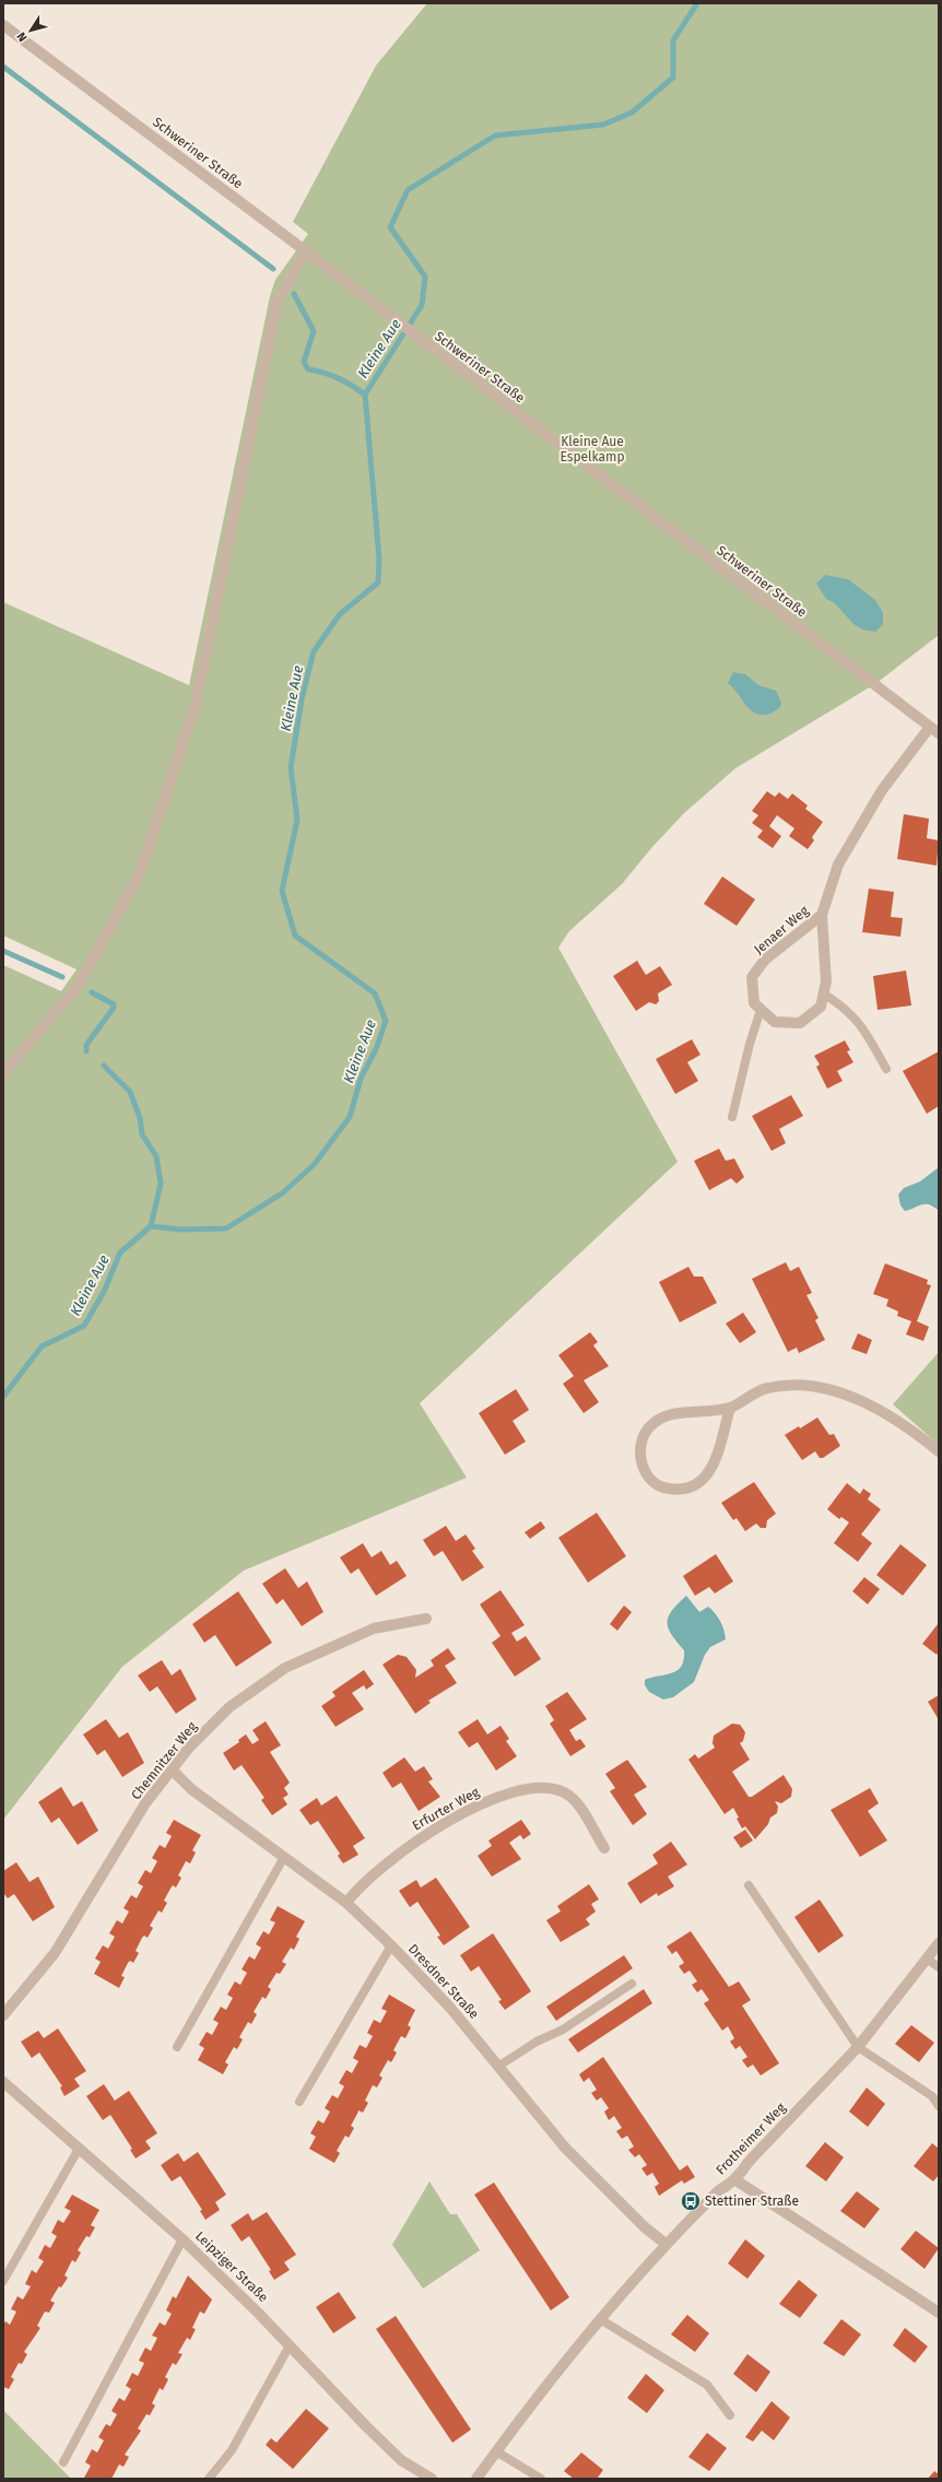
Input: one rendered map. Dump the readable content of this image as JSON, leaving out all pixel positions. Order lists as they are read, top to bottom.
{
  "streets": {
    "street": [
      "Schweriner Straße",
      "Jenaer Weg",
      "Chemnitzer Weg",
      "Erfurter Weg",
      "Dresdner Straße",
      "Frotheimer Weg",
      "Leipziger Straße"
    ]
  },
  "crossings": [
    ["Schweriner Straße", "Jenaer Weg"],
    ["Chemnitzer Weg", "Dresdner Straße"],
    ["Erfurter Weg", "Dresdner Straße"],
    ["Dresdner Straße", "Frotheimer Weg"]
  ],
  "water": ["Kleine Aue"],
  "parks": ["Kleine Aue Espelkamp"],
  "places": {
    "bus stop": ["Stettiner Straße"]
  },
  "north": "bottom left"
}
